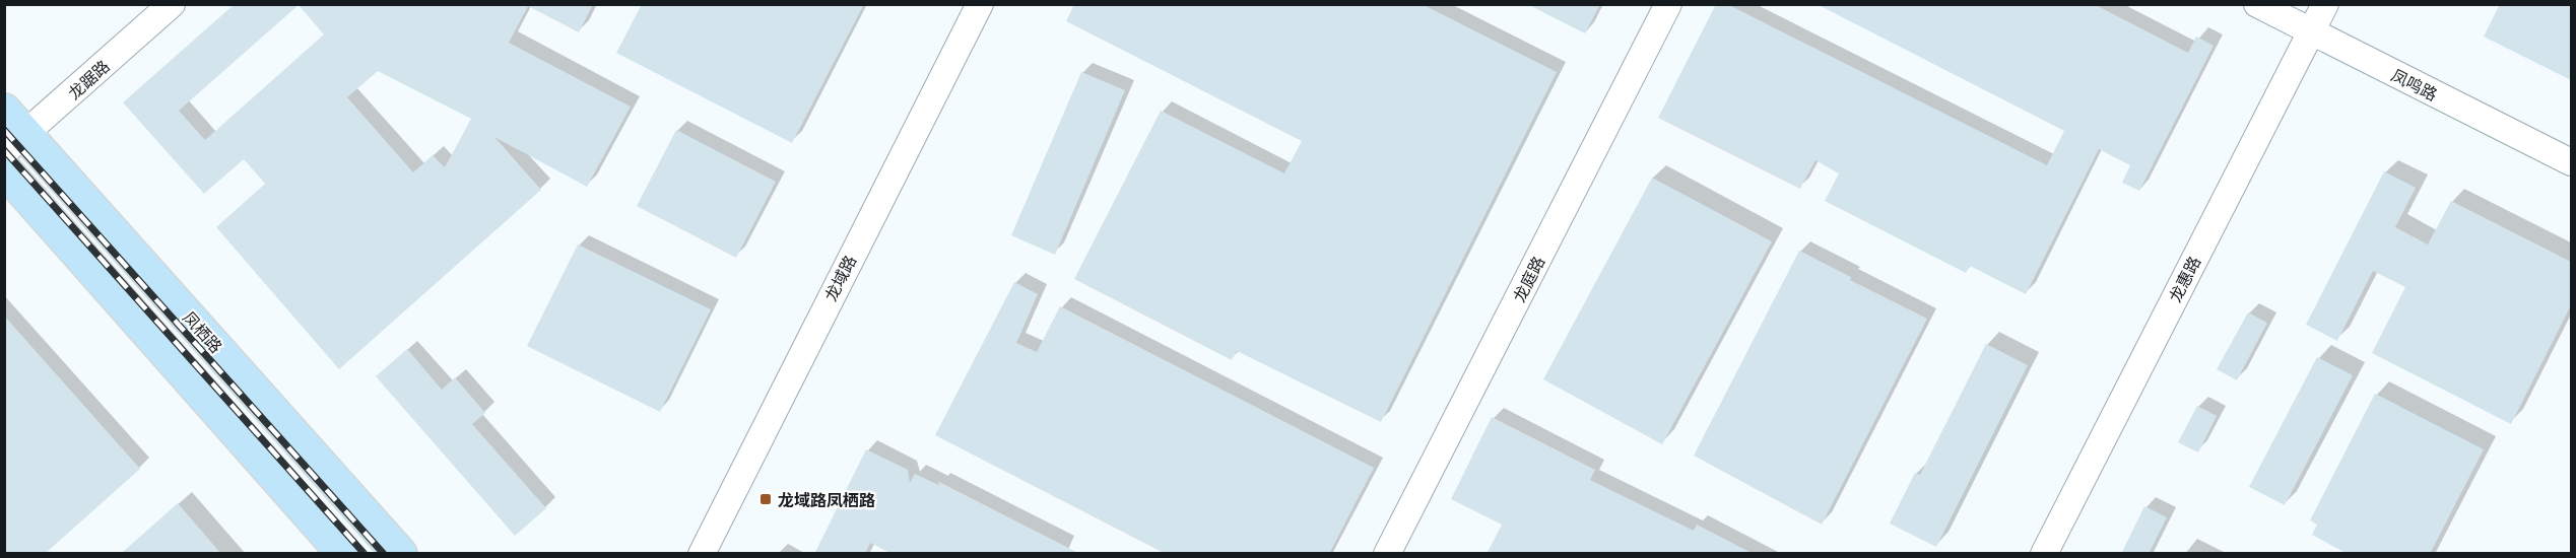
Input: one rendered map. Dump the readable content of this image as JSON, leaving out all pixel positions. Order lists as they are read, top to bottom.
{
  "streets": {
    "main road": ["凤栖路"],
    "street": [
      "龙踞路",
      "凤鸣路",
      "龙域路",
      "龙庭路",
      "龙惠路"
    ]
  },
  "crossings": [
    ["龙踞路", "凤栖路"],
    ["凤鸣路", "龙惠路"]
  ],
  "places": {
    "transit": ["龙域路凤栖路"]
  }
}
